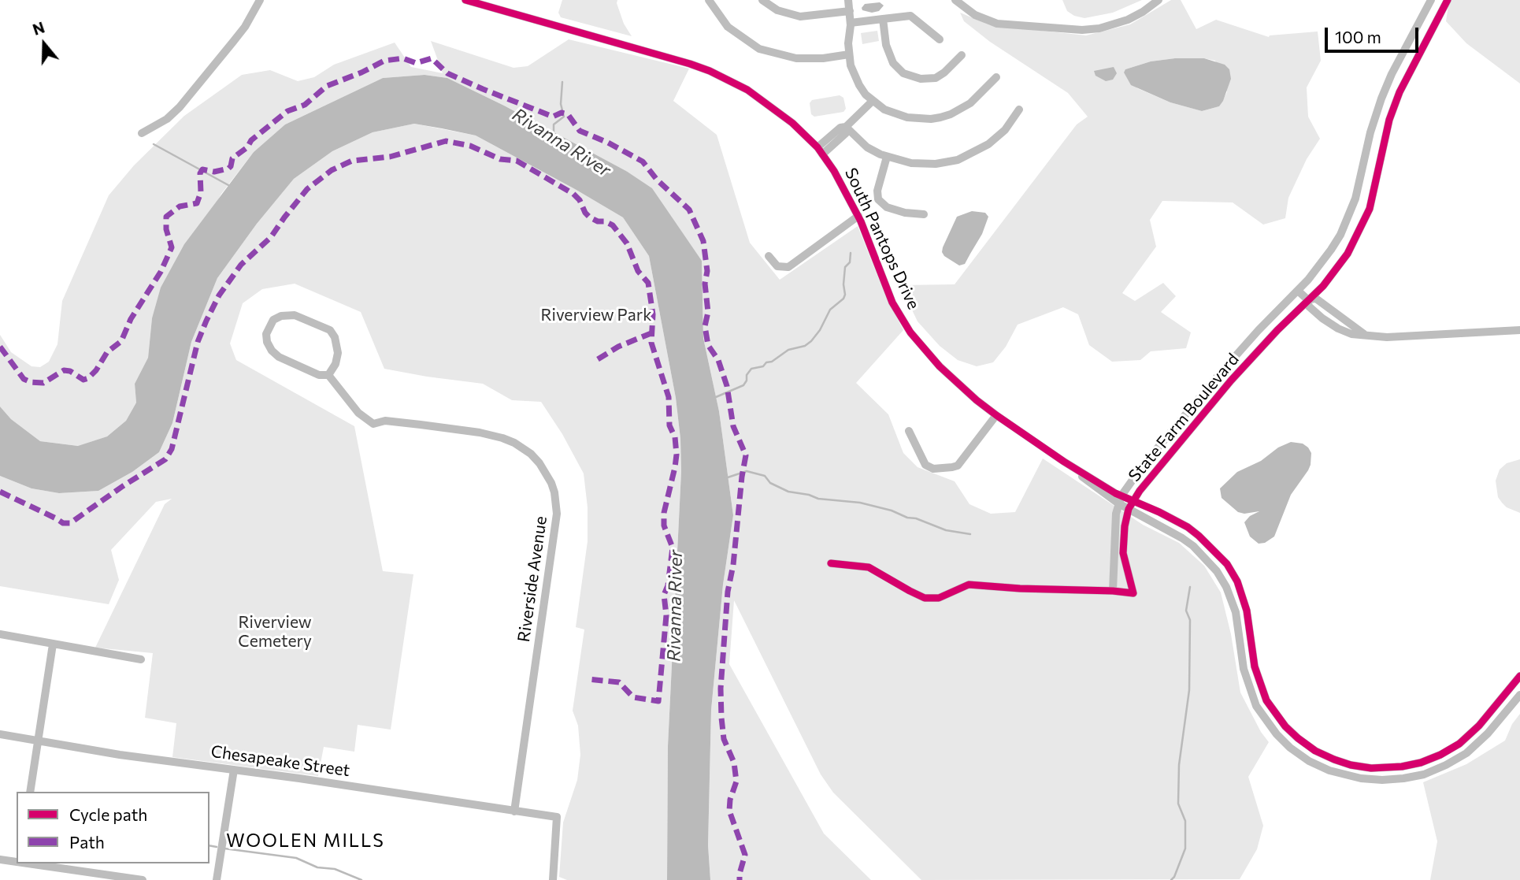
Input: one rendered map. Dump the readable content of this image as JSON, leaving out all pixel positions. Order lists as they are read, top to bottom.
{
  "streets": {
    "street": [
      "South Pantops Drive",
      "State Farm Boulevard",
      "Riverside Avenue",
      "Chesapeake Street"
    ]
  },
  "crossings": [
    ["South Pantops Drive", "State Farm Boulevard"],
    ["Riverside Avenue", "Chesapeake Street"]
  ],
  "districts": ["WOOLEN MILLS"],
  "water": ["Rivanna River"],
  "parks": ["Riverview Park", "Riverview Cemetery"],
  "legend": ["Cycle path", "Path"],
  "scale_bar": "100 m",
  "north": "top"
}
